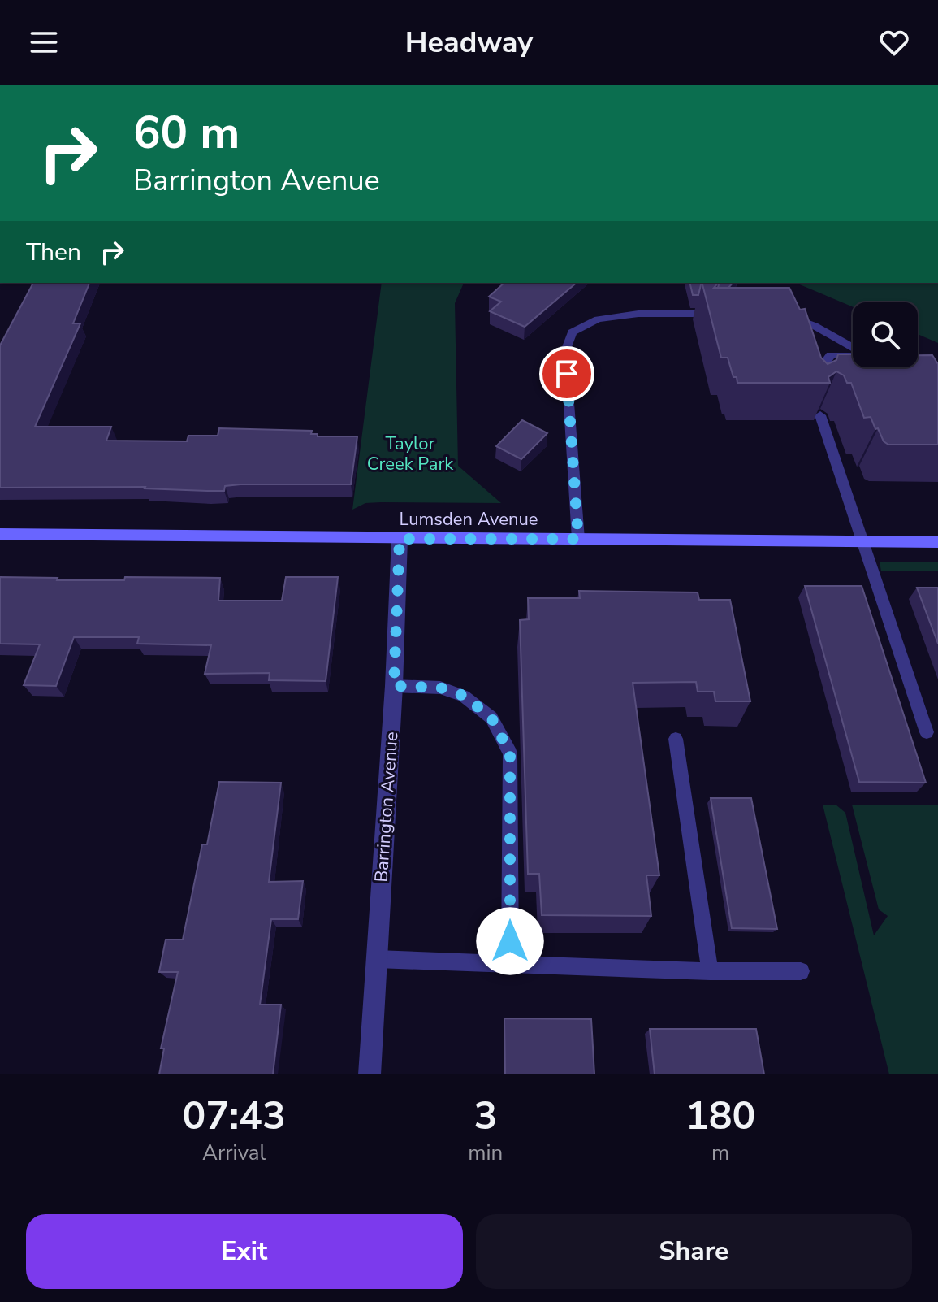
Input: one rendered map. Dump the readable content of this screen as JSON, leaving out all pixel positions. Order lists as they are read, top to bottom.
{
  "streets": {
    "street": ["Lumsden Avenue", "Barrington Avenue"]
  },
  "crossings": [
    ["Lumsden Avenue", "Barrington Avenue"]
  ],
  "parks": ["Taylor Creek Park"],
  "page": {
    "header": "Headway",
    "turn": ["60 m", "Barrington Avenue"],
    "then": "Then",
    "eta": [
      "07:43",
      "Arrival",
      "3",
      "min",
      "180",
      "m"
    ],
    "buttons": ["Exit", "Share"]
  }
}
